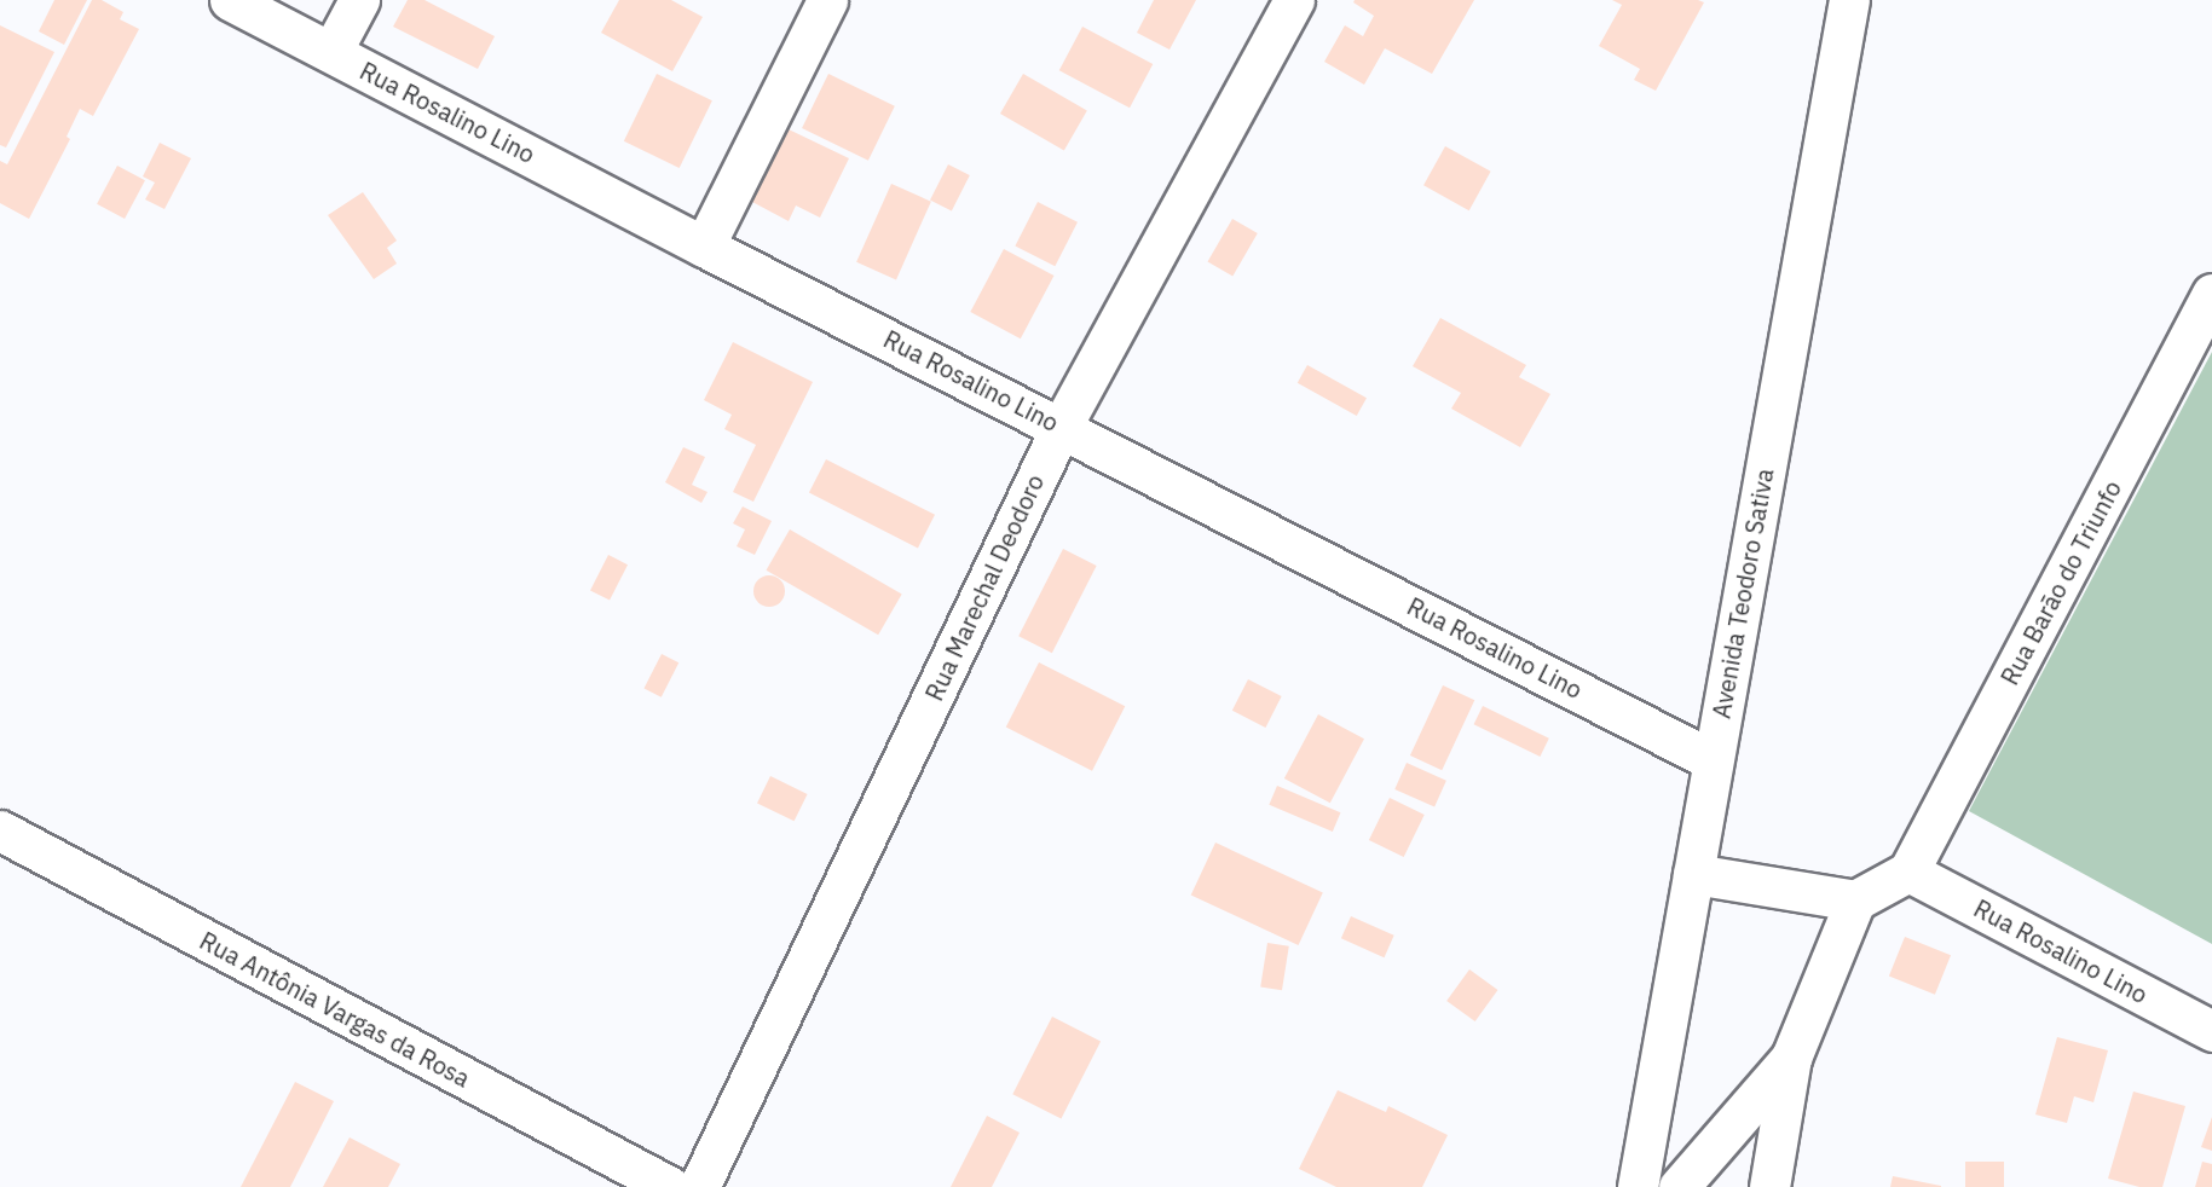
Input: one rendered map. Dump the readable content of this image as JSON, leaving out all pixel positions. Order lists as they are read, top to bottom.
{
  "streets": {
    "street": [
      "Rua Rosalino Lino",
      "Rua Barão do Triunfo",
      "Rua Marechal Deodoro",
      "Avenida Teodoro Sativa",
      "Rua Antônia Vargas da Rosa"
    ]
  },
  "crossings": [
    ["Rua Rosalino Lino", "Rua Barão do Triunfo"],
    ["Rua Rosalino Lino", "Rua Marechal Deodoro"],
    ["Rua Rosalino Lino", "Avenida Teodoro Sativa"]
  ]
}
